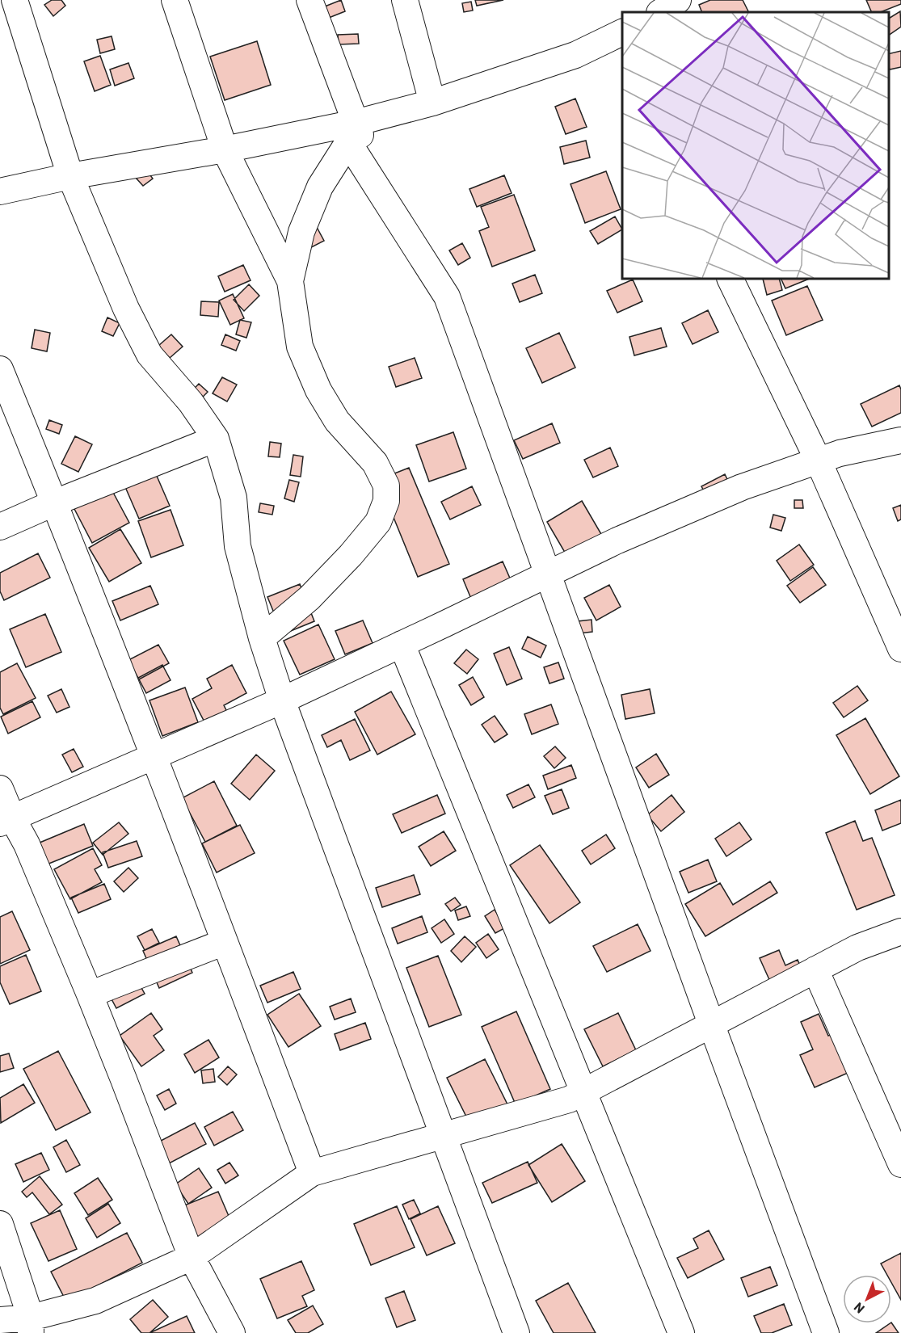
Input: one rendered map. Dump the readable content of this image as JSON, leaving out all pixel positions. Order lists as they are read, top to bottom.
{
  "north": "bottom left"
}
